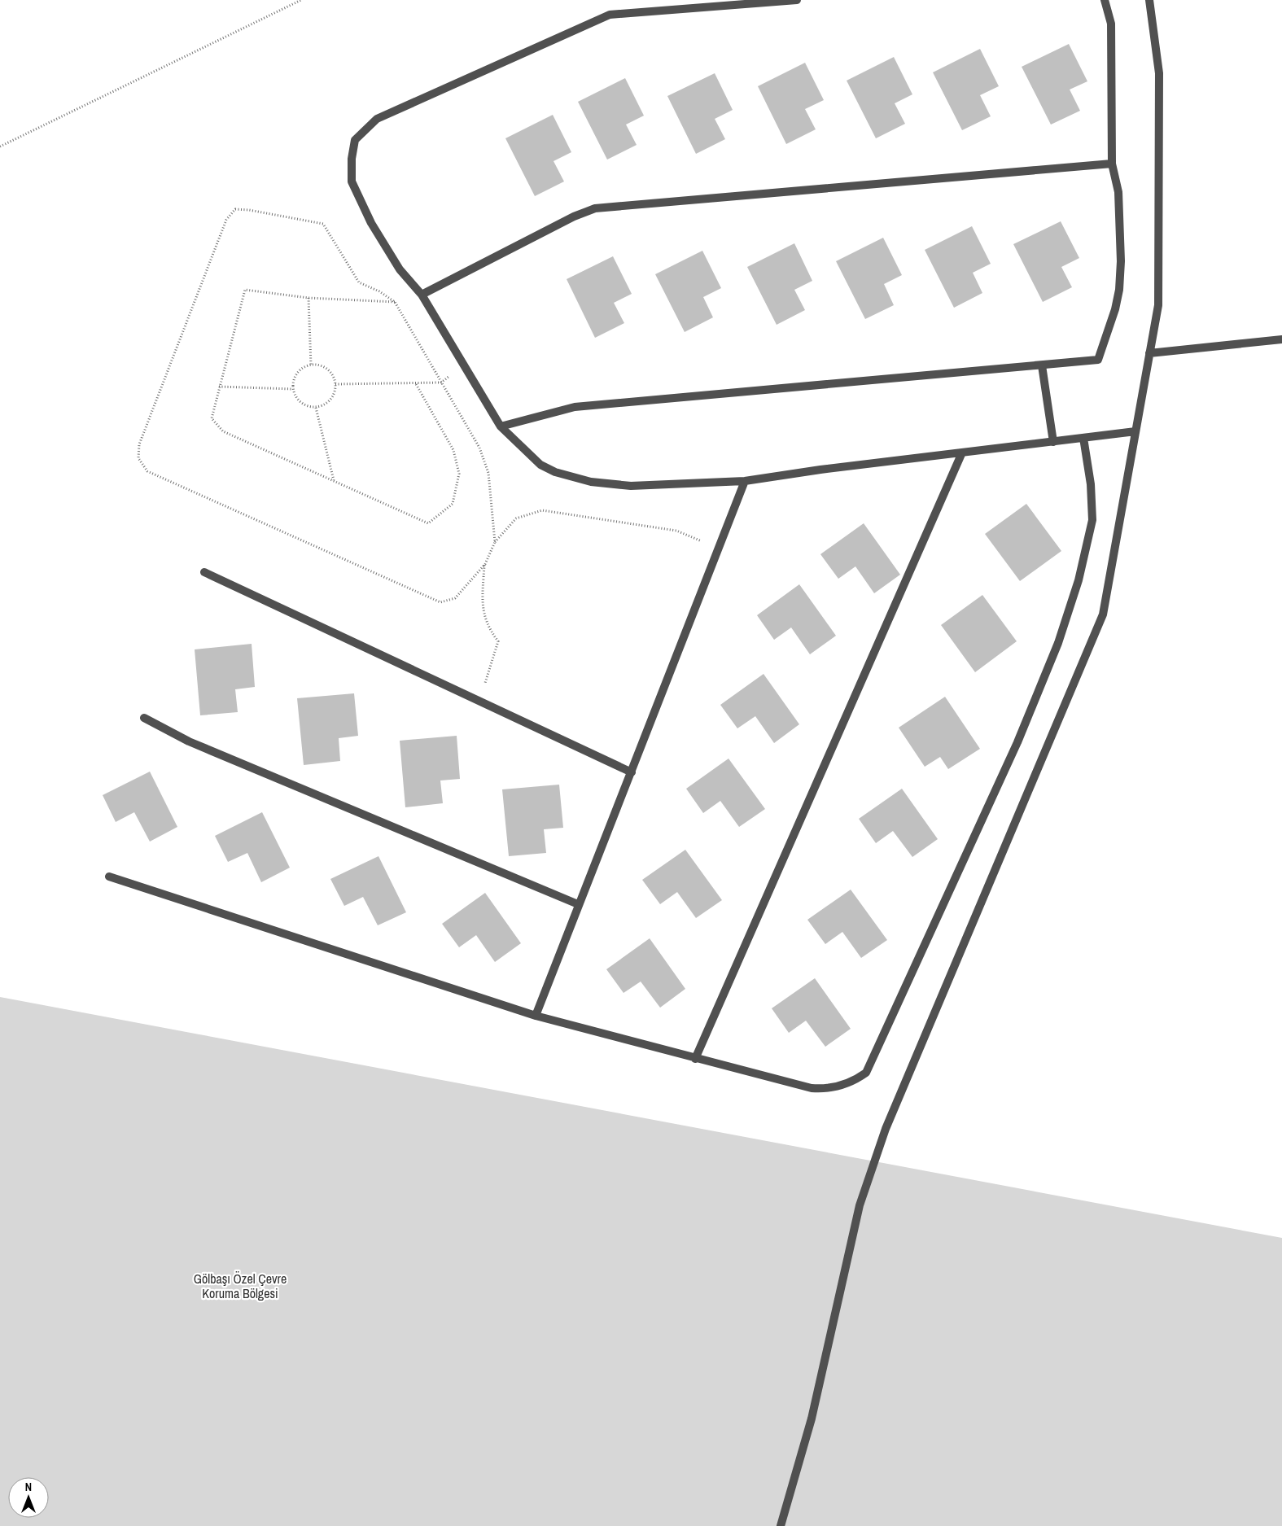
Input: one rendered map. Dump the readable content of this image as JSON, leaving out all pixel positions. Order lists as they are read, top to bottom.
{
  "parks": ["Gölbaşı Özel Çevre Koruma Bölgesi"],
  "north": "top"
}
